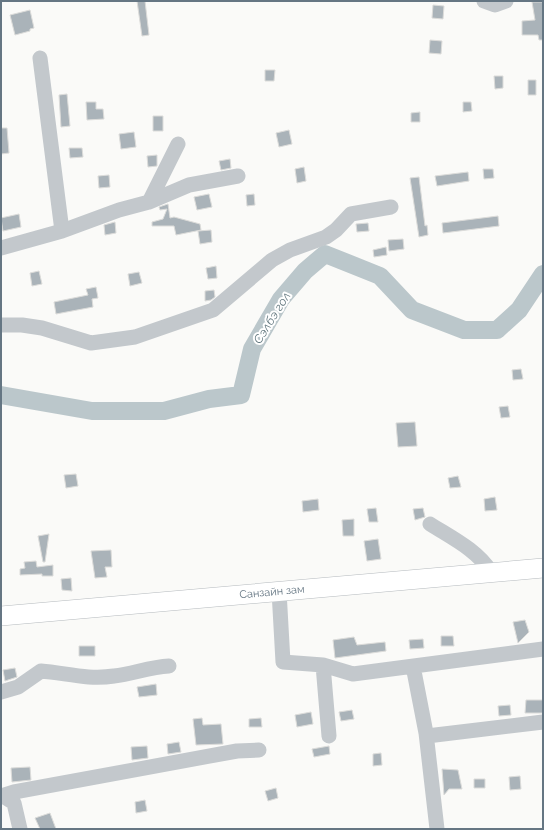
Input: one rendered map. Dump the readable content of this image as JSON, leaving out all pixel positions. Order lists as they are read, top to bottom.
{
  "streets": {
    "main road": ["Санзайн зам"]
  },
  "water": ["Сэлбэ гол"]
}
